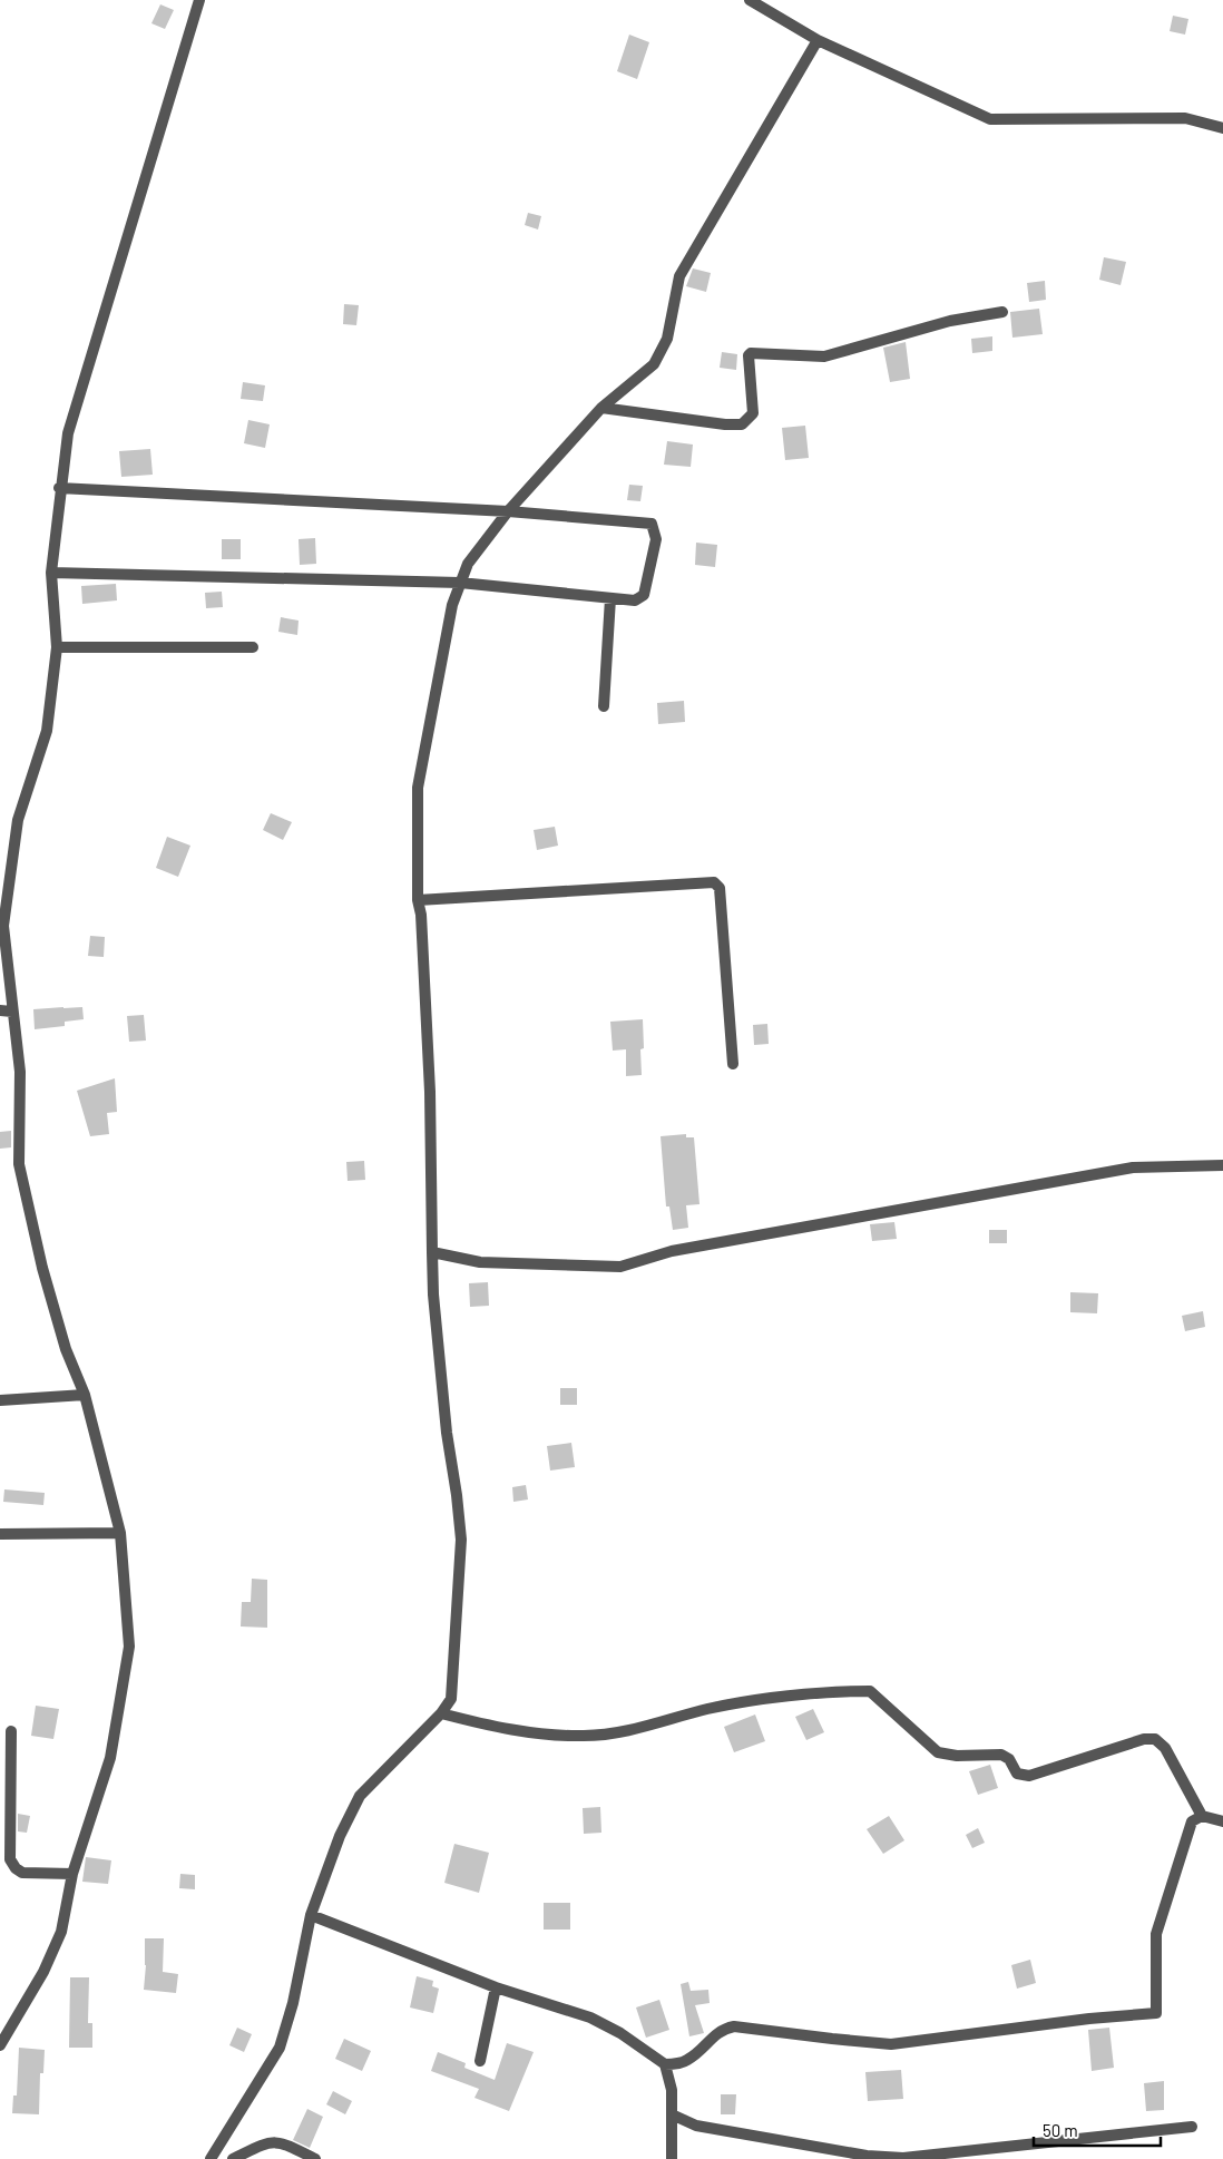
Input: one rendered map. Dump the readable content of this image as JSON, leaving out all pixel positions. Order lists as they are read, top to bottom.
{
  "scale_bar": "50 m"
}
